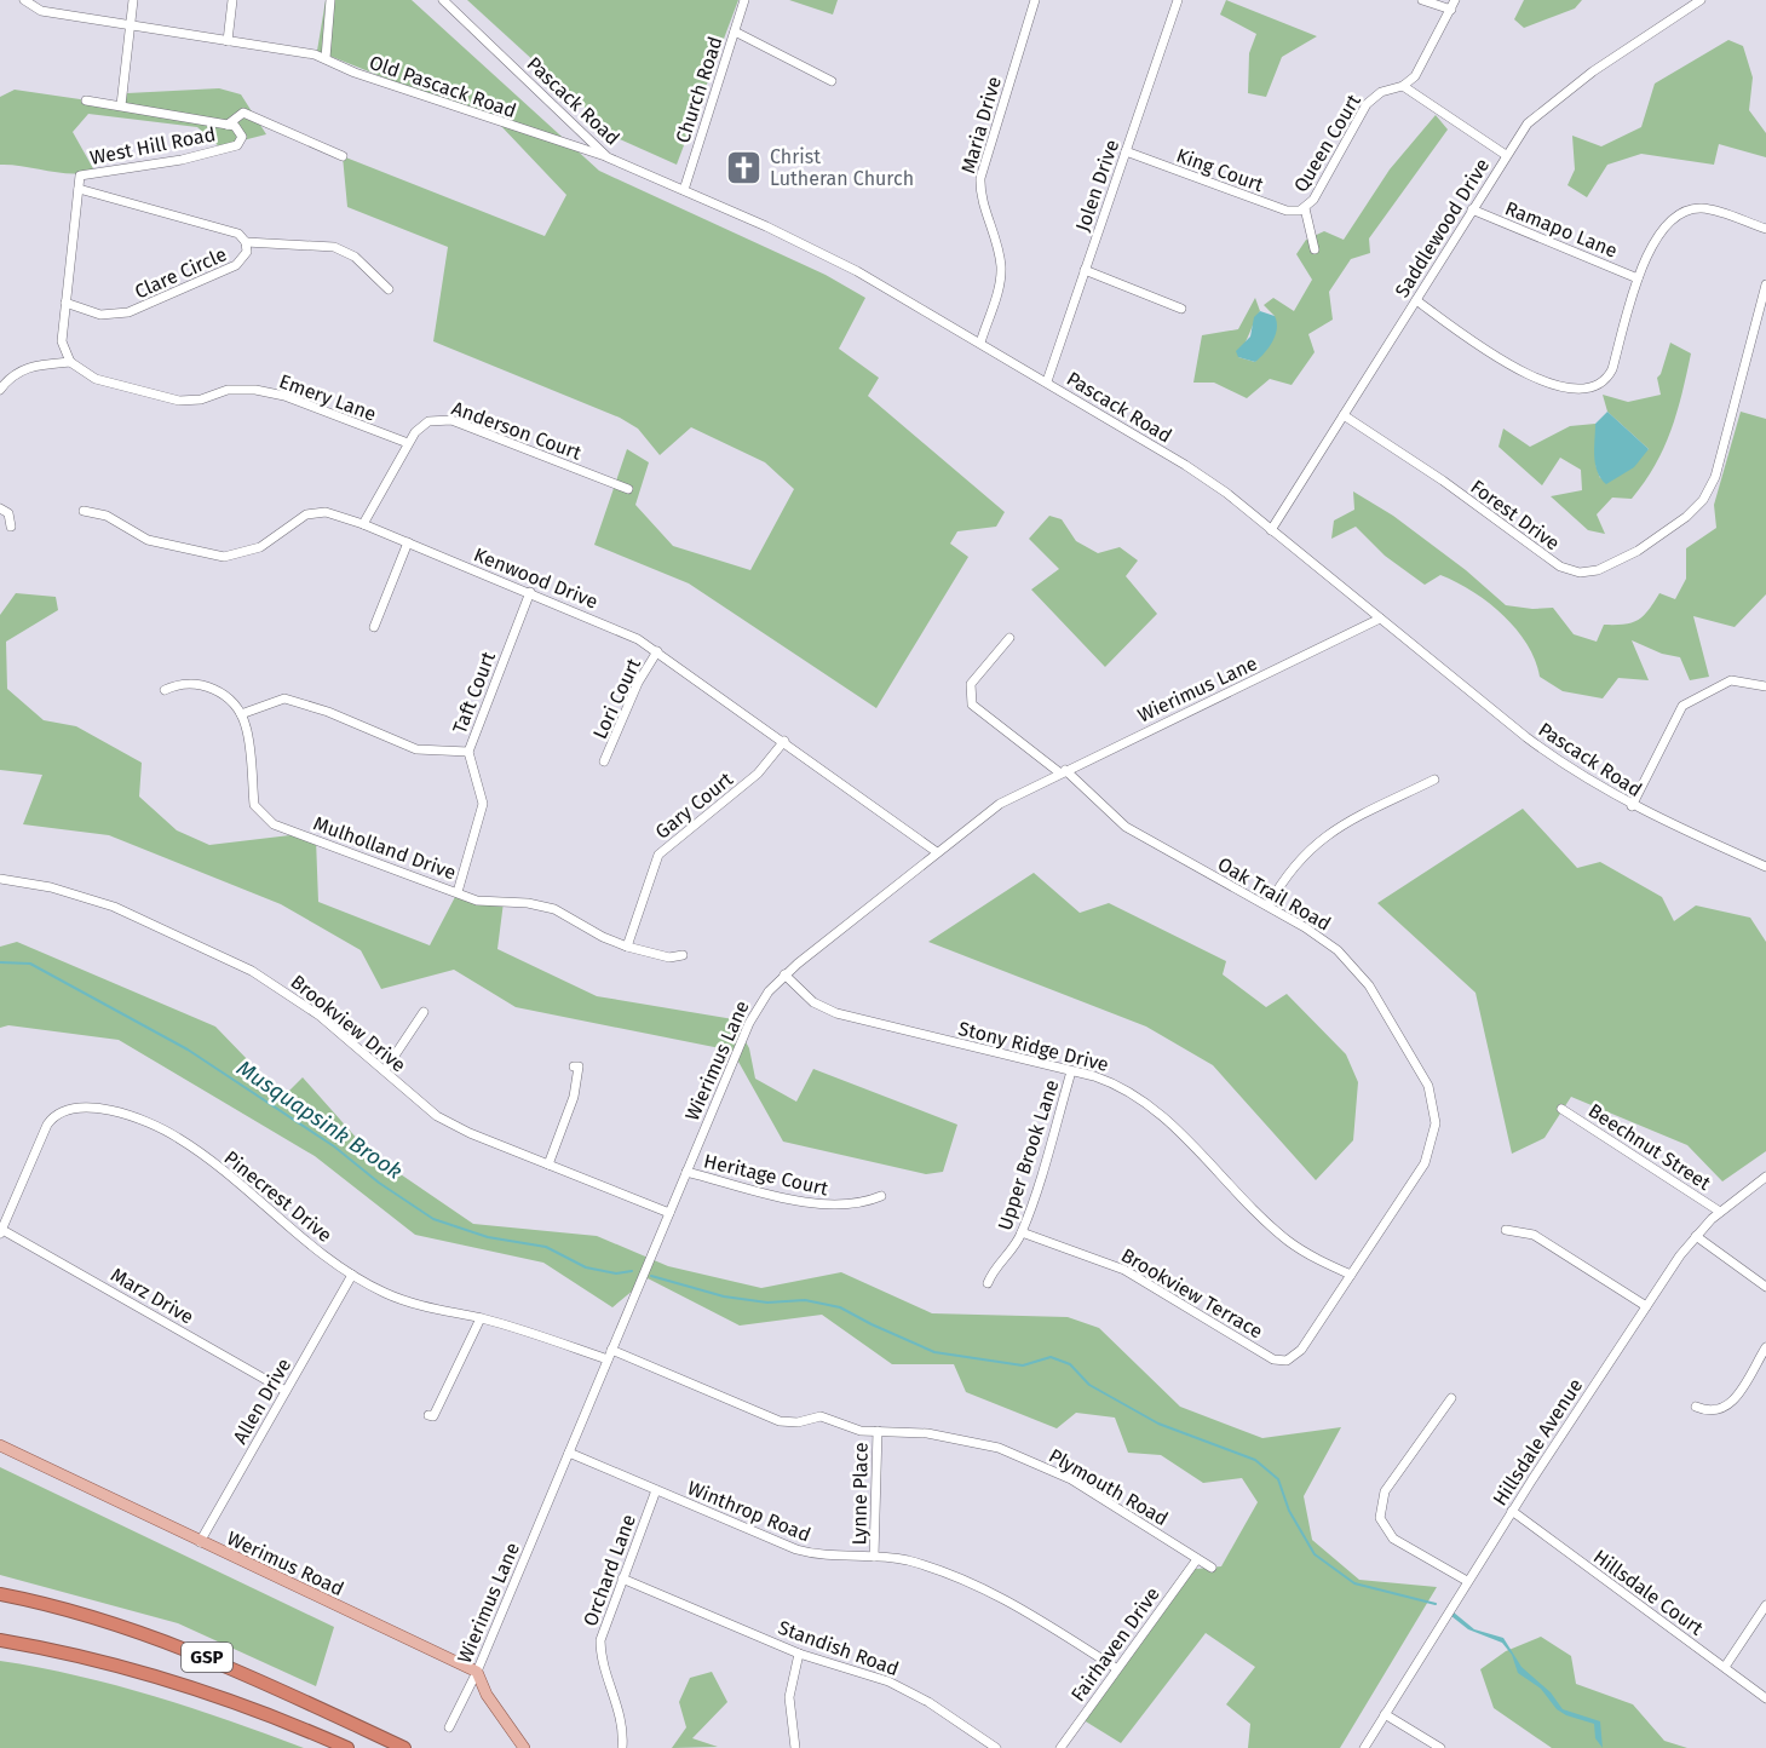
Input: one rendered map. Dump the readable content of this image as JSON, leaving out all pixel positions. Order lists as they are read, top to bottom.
{
  "streets": {
    "highway": ["GSP"],
    "main road": ["Werimus Road"],
    "street": [
      "Old Pascack Road",
      "Church Road",
      "Pascack Road",
      "Maria Drive",
      "Queen Court",
      "West Hill Road",
      "King Court",
      "Jolen Drive",
      "Saddlewood Drive",
      "Ramapo Lane",
      "Clare Circle",
      "Emery Lane",
      "Anderson Court",
      "Forest Drive",
      "Kenwood Drive",
      "Wierimus Lane",
      "Taft Court",
      "Lori Court",
      "Gary Court",
      "Mulholland Drive",
      "Oak Trail Road",
      "Brookview Drive",
      "Stony Ridge Drive",
      "Beechnut Street",
      "Upper Brook Lane",
      "Heritage Court",
      "Pinecrest Drive",
      "Brookview Terrace",
      "Marz Drive",
      "Allen Drive",
      "Hillsdale Avenue",
      "Plymouth Road",
      "Lynne Place",
      "Winthrop Road",
      "Orchard Lane",
      "Hillsdale Court",
      "Fairhaven Drive",
      "Standish Road"
    ]
  },
  "crossings": [
    ["Old Pascack Road", "Pascack Road"],
    ["Church Road", "Pascack Road"],
    ["Pascack Road", "Maria Drive"],
    ["Pascack Road", "Jolen Drive"],
    ["Pascack Road", "Saddlewood Drive"],
    ["Pascack Road", "Wierimus Lane"],
    ["Queen Court", "King Court"],
    ["West Hill Road", "Clare Circle"],
    ["West Hill Road", "Emery Lane"],
    ["King Court", "Jolen Drive"],
    ["Saddlewood Drive", "Ramapo Lane"],
    ["Saddlewood Drive", "Forest Drive"],
    ["Emery Lane", "Anderson Court"],
    ["Anderson Court", "Kenwood Drive"],
    ["Kenwood Drive", "Wierimus Lane"],
    ["Kenwood Drive", "Taft Court"],
    ["Kenwood Drive", "Lori Court"],
    ["Kenwood Drive", "Gary Court"],
    ["Wierimus Lane", "Oak Trail Road"],
    ["Wierimus Lane", "Brookview Drive"],
    ["Wierimus Lane", "Stony Ridge Drive"],
    ["Wierimus Lane", "Heritage Court"],
    ["Wierimus Lane", "Pinecrest Drive"],
    ["Wierimus Lane", "Plymouth Road"],
    ["Wierimus Lane", "Winthrop Road"],
    ["Wierimus Lane", "Werimus Road"],
    ["Taft Court", "Mulholland Drive"],
    ["Gary Court", "Mulholland Drive"],
    ["Oak Trail Road", "Stony Ridge Drive"],
    ["Oak Trail Road", "Brookview Terrace"],
    ["Stony Ridge Drive", "Upper Brook Lane"],
    ["Beechnut Street", "Hillsdale Avenue"],
    ["Upper Brook Lane", "Brookview Terrace"],
    ["Pinecrest Drive", "Marz Drive"],
    ["Pinecrest Drive", "Allen Drive"],
    ["Marz Drive", "Allen Drive"],
    ["Allen Drive", "Werimus Road"],
    ["Hillsdale Avenue", "Hillsdale Court"],
    ["Plymouth Road", "Lynne Place"],
    ["Plymouth Road", "Fairhaven Drive"],
    ["Lynne Place", "Winthrop Road"],
    ["Winthrop Road", "Orchard Lane"],
    ["Winthrop Road", "Fairhaven Drive"],
    ["Orchard Lane", "Standish Road"]
  ],
  "water": ["Musquapsink Brook"],
  "places": {
    "church": ["Christ Lutheran Church"]
  }
}
